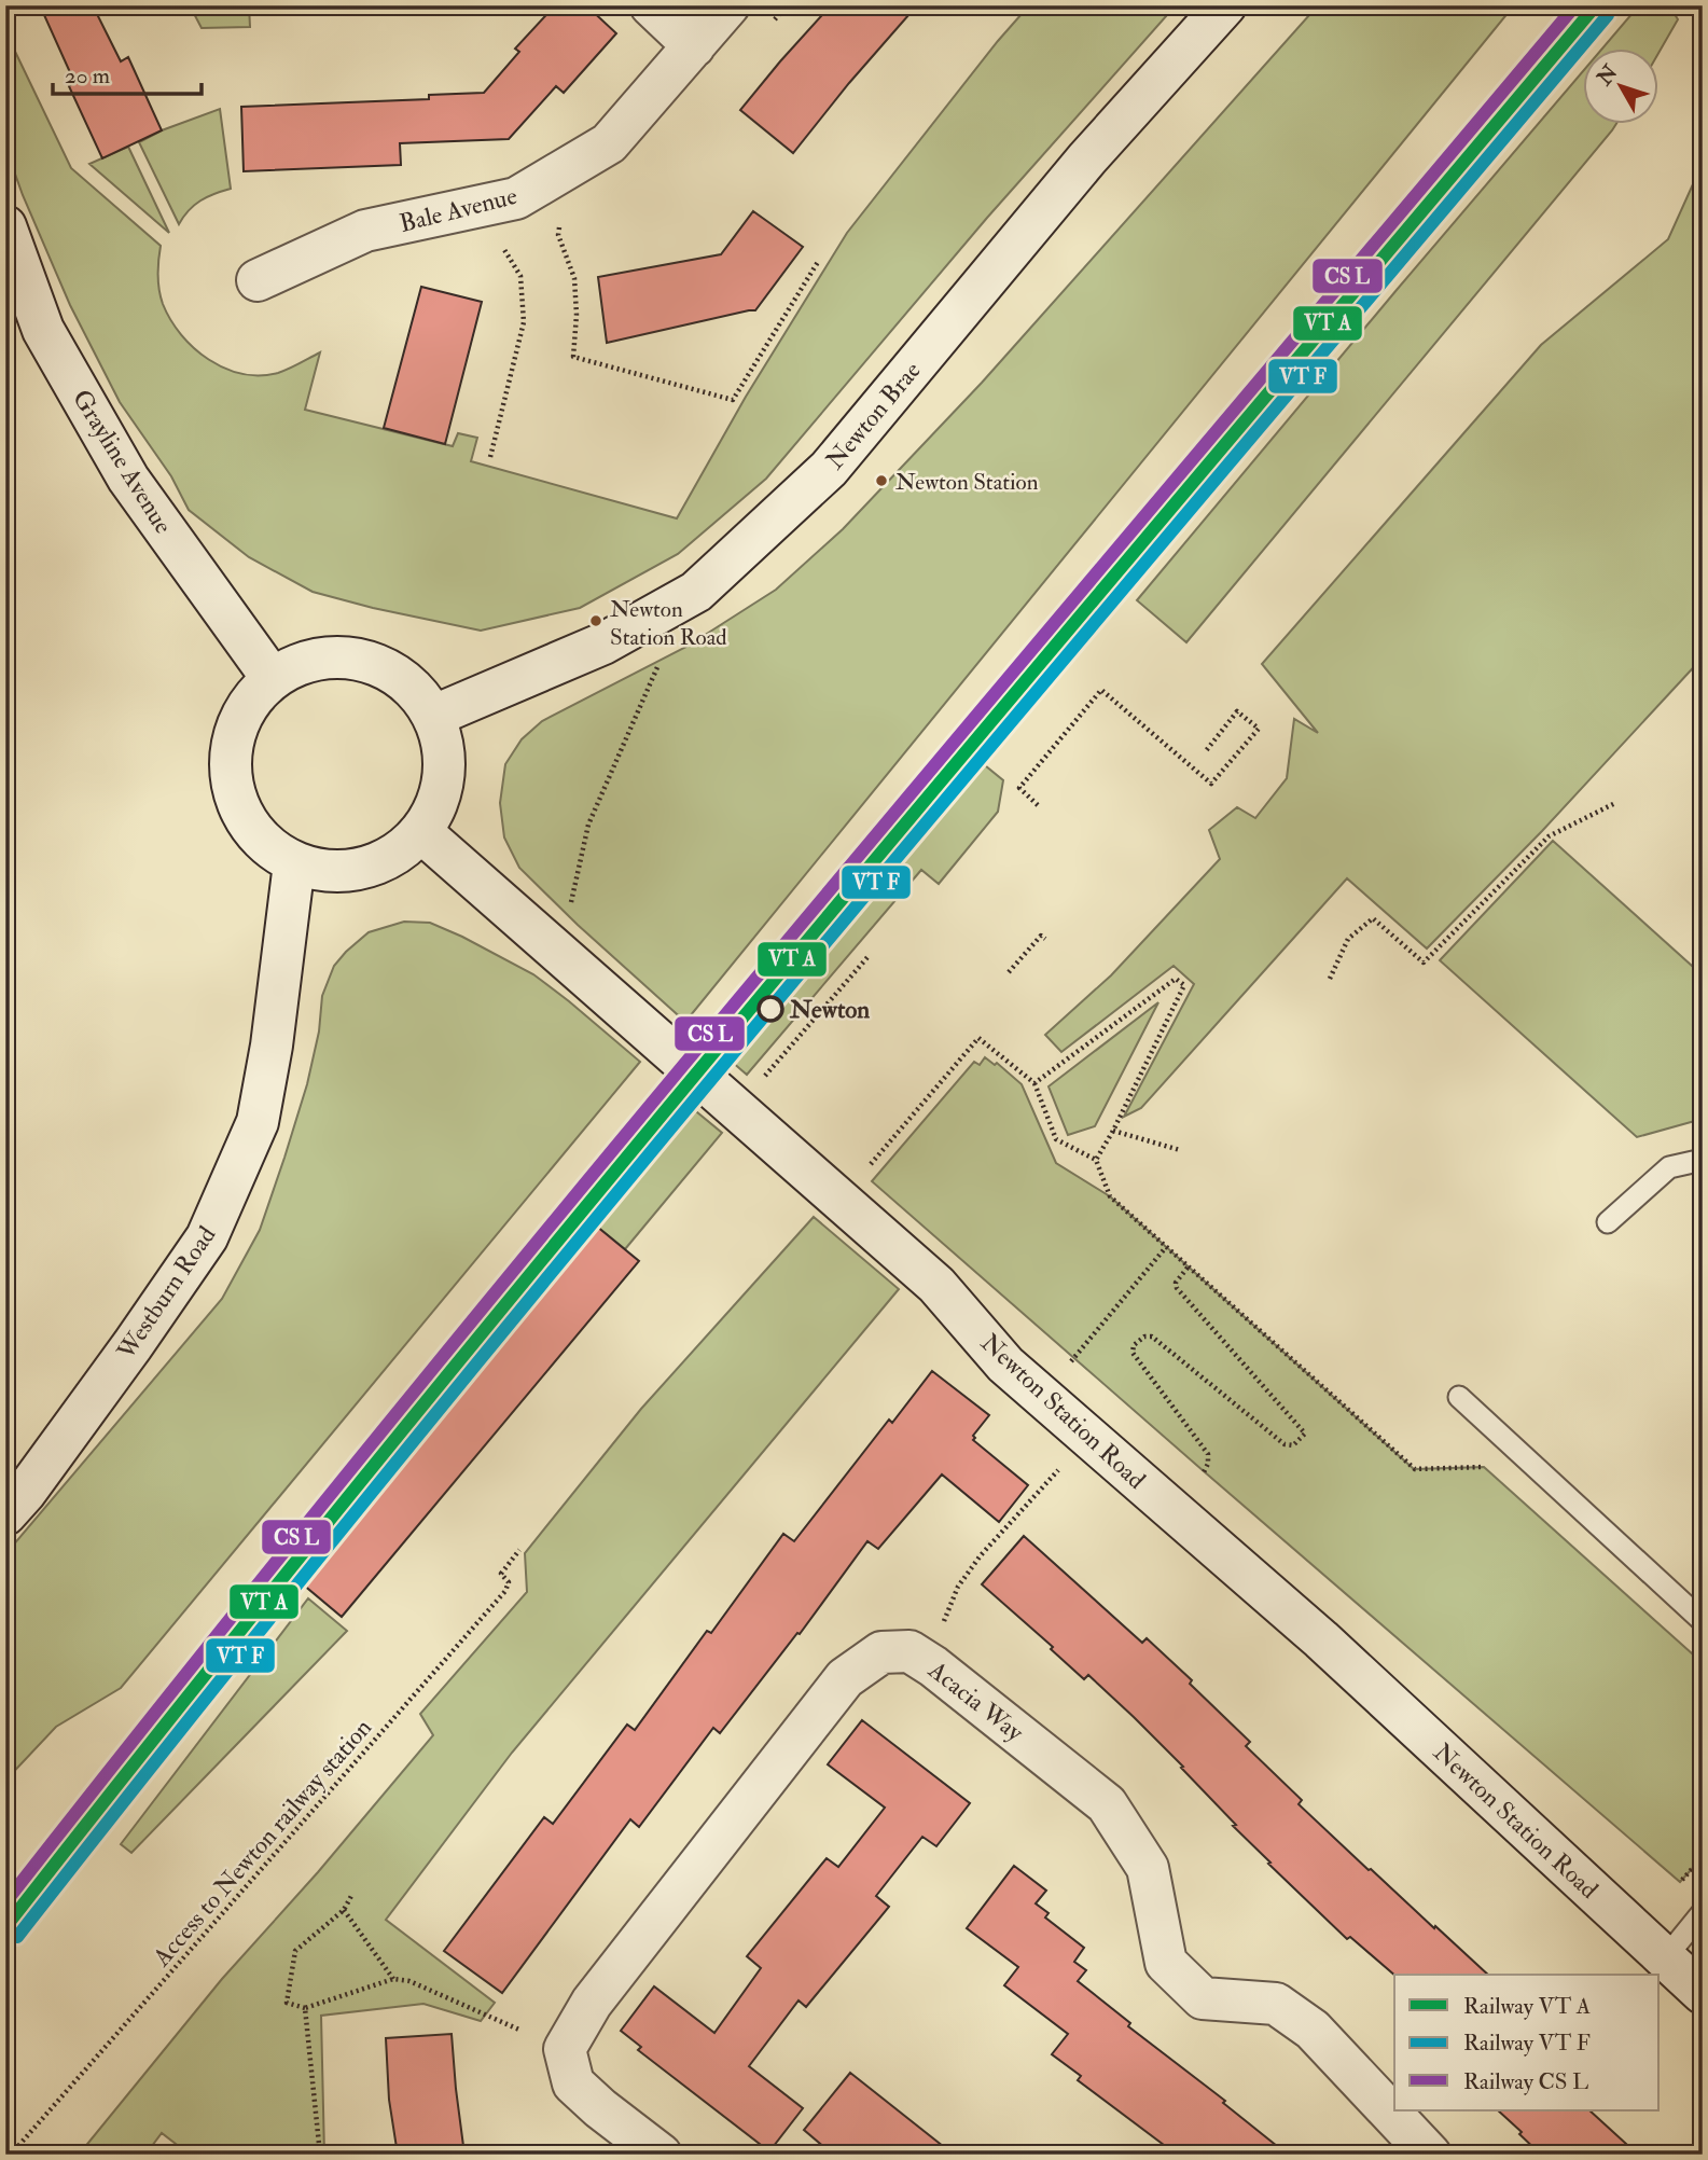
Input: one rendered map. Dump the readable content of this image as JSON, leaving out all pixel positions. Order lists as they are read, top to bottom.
{
  "streets": {
    "street": [
      "Bale Avenue",
      "Newton Brae",
      "Grayline Avenue",
      "Westburn Road",
      "Newton Station Road",
      "Acacia Way"
    ],
    "path": ["Access to Newton railway station"]
  },
  "crossings": [
    ["Newton Brae", "Grayline Avenue"],
    ["Newton Brae", "Westburn Road"],
    ["Newton Brae", "Newton Station Road"],
    ["Grayline Avenue", "Westburn Road"],
    ["Grayline Avenue", "Newton Station Road"],
    ["Westburn Road", "Newton Station Road"]
  ],
  "places": ["Newton Station", "Newton Station Road", "Newton"],
  "legend": ["Railway VT A", "Railway VT F", "Railway CS L"],
  "scale_bar": "20 m",
  "north": "top left"
}
